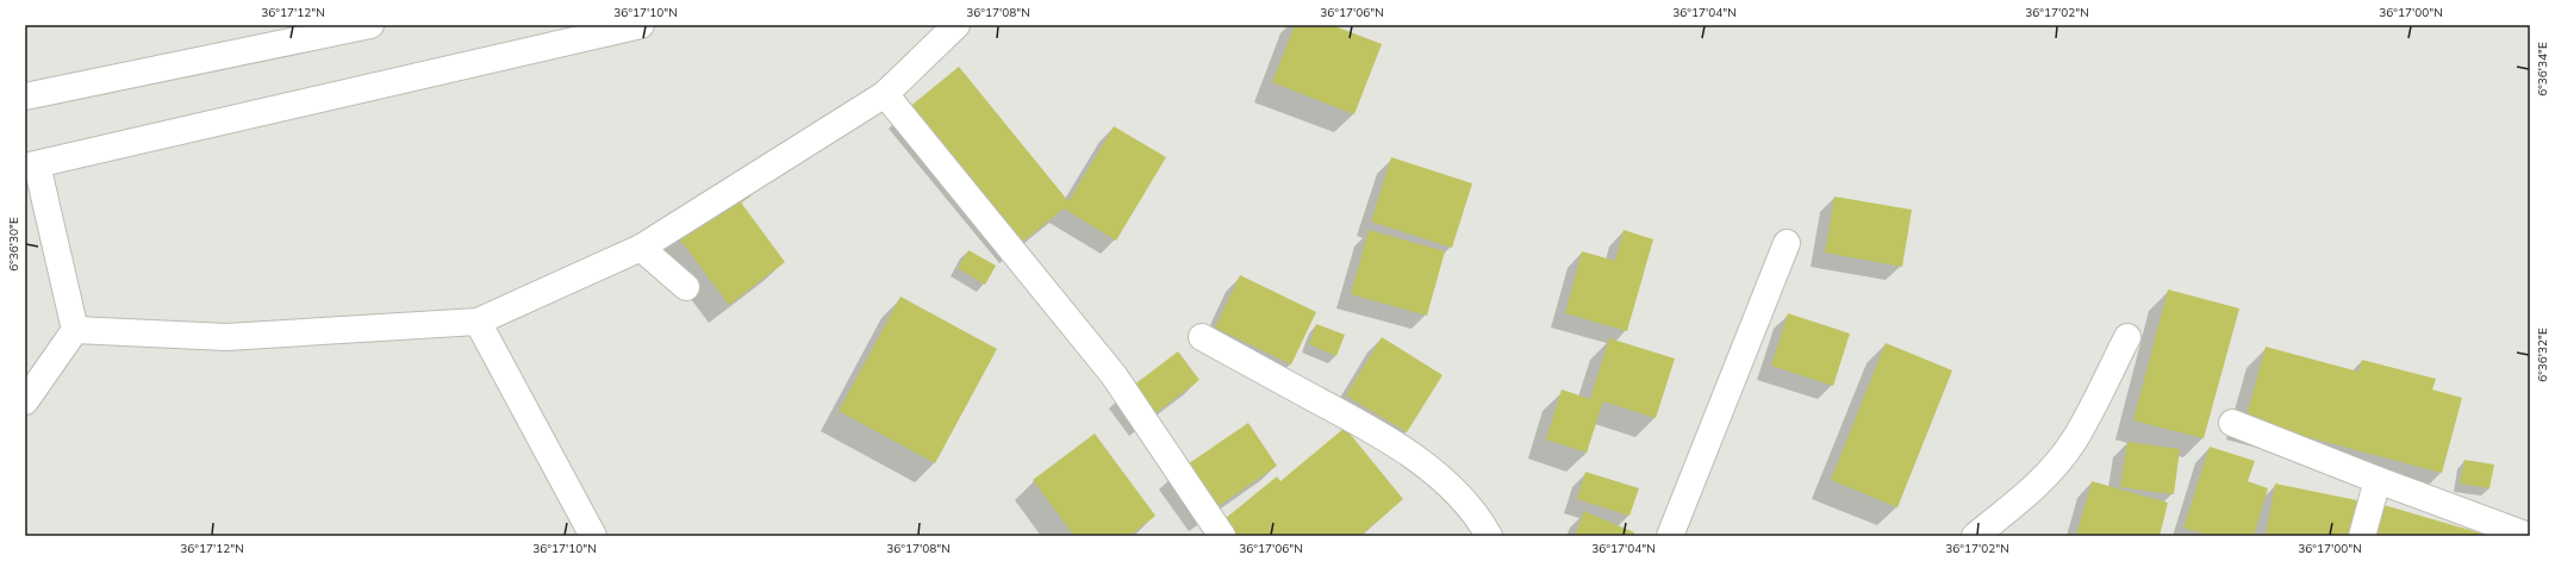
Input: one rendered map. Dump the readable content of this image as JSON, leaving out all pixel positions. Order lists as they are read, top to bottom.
{
  "coordinates": [
    "36°17'12\"N",
    "36°17'10\"N",
    "36°17'08\"N",
    "36°17'06\"N",
    "36°17'04\"N",
    "36°17'02\"N",
    "36°17'00\"N",
    "6°36'34\"E",
    "6°36'30\"E",
    "6°36'32\"E"
  ]
}
